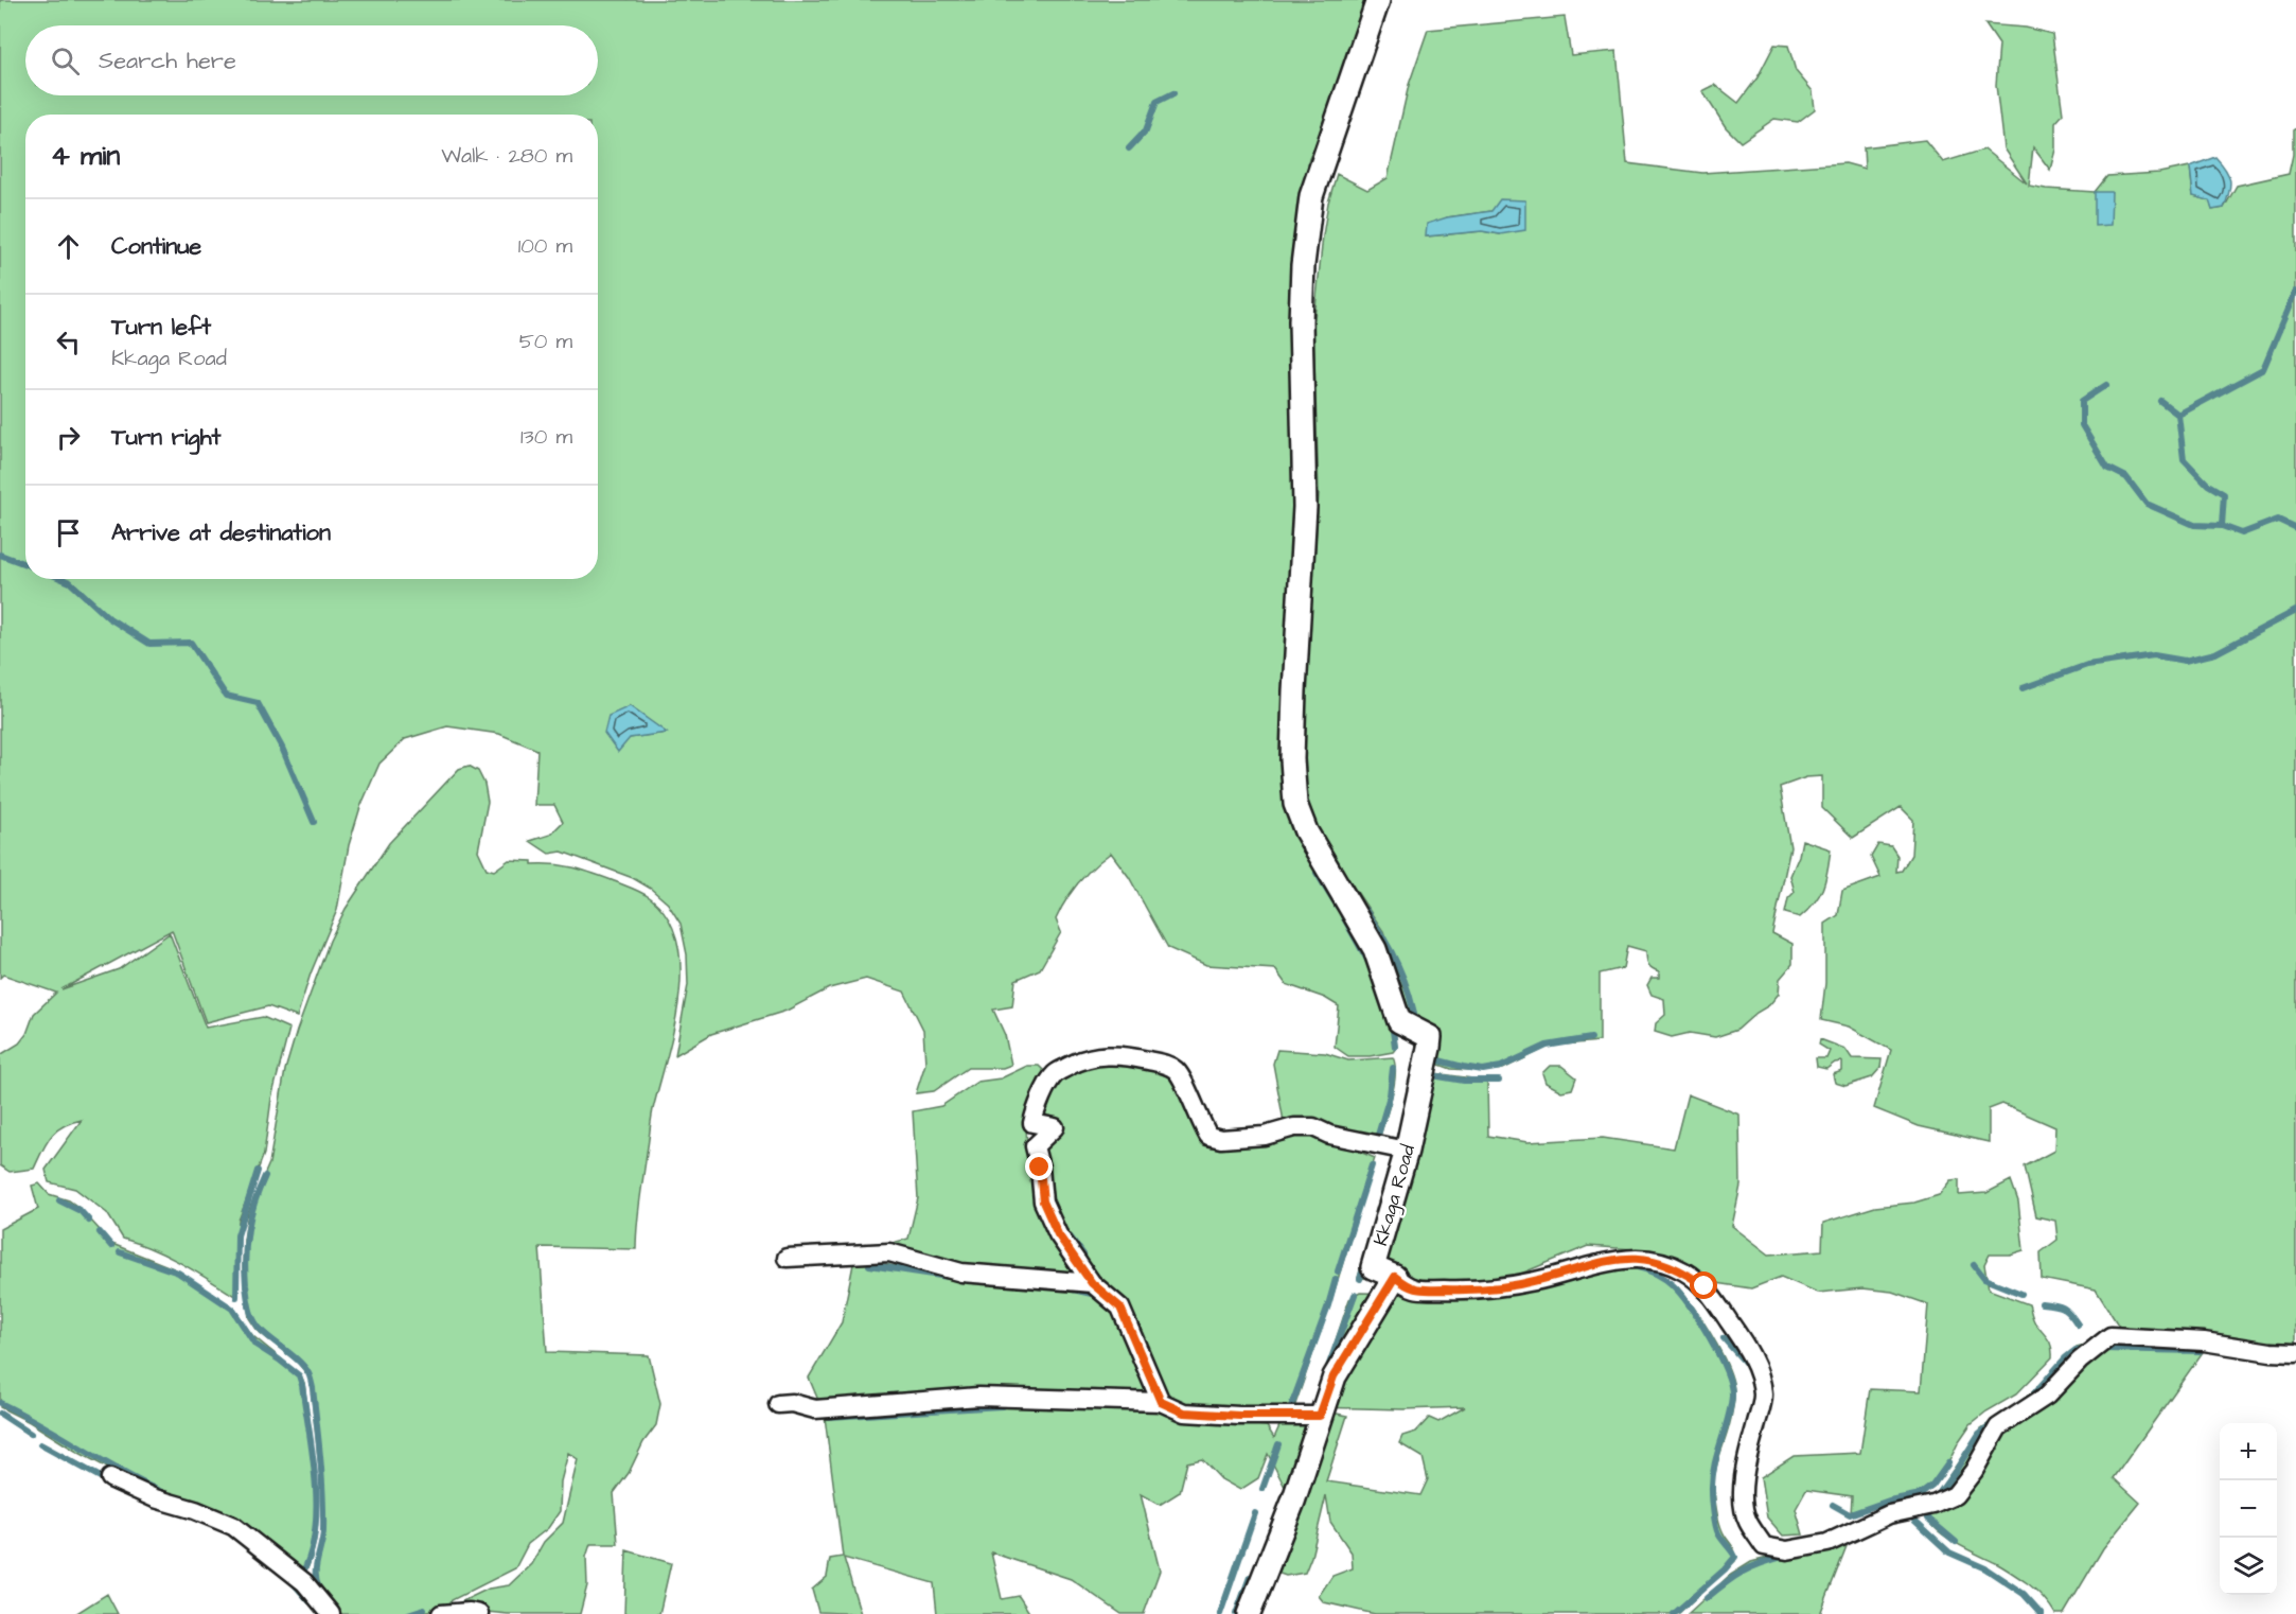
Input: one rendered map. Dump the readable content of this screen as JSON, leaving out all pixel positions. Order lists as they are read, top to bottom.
{
  "streets": {
    "street": ["Kkaga Road"]
  },
  "page": {
    "search": "Search here",
    "heading": ["4 min", "Walk · 280 m"],
    "list": [
      ["Continue", "100 m"],
      ["Turn left", "Kkaga Road", "50 m"],
      ["Turn right", "130 m"],
      "Arrive at destination"
    ],
    "map_buttons": ["+", "−"]
  }
}
